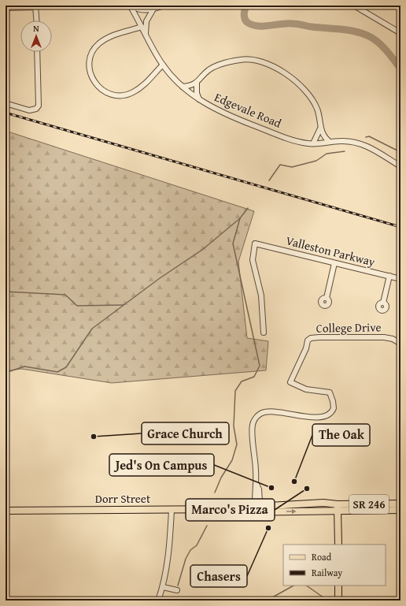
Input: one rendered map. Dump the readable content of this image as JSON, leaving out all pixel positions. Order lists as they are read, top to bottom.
{
  "streets": {
    "main road": ["Dorr Street", "SR 246"],
    "street": ["Edgevale Road", "Valleston Parkway", "College Drive"]
  },
  "crossings": [
    ["College Drive", "Dorr Street"]
  ],
  "places": [
    "Grace Church",
    "The Oak",
    "Jed's On Campus",
    "Marco's Pizza",
    "Chasers"
  ],
  "legend": ["Road", "Railway"],
  "north": "top"
}
